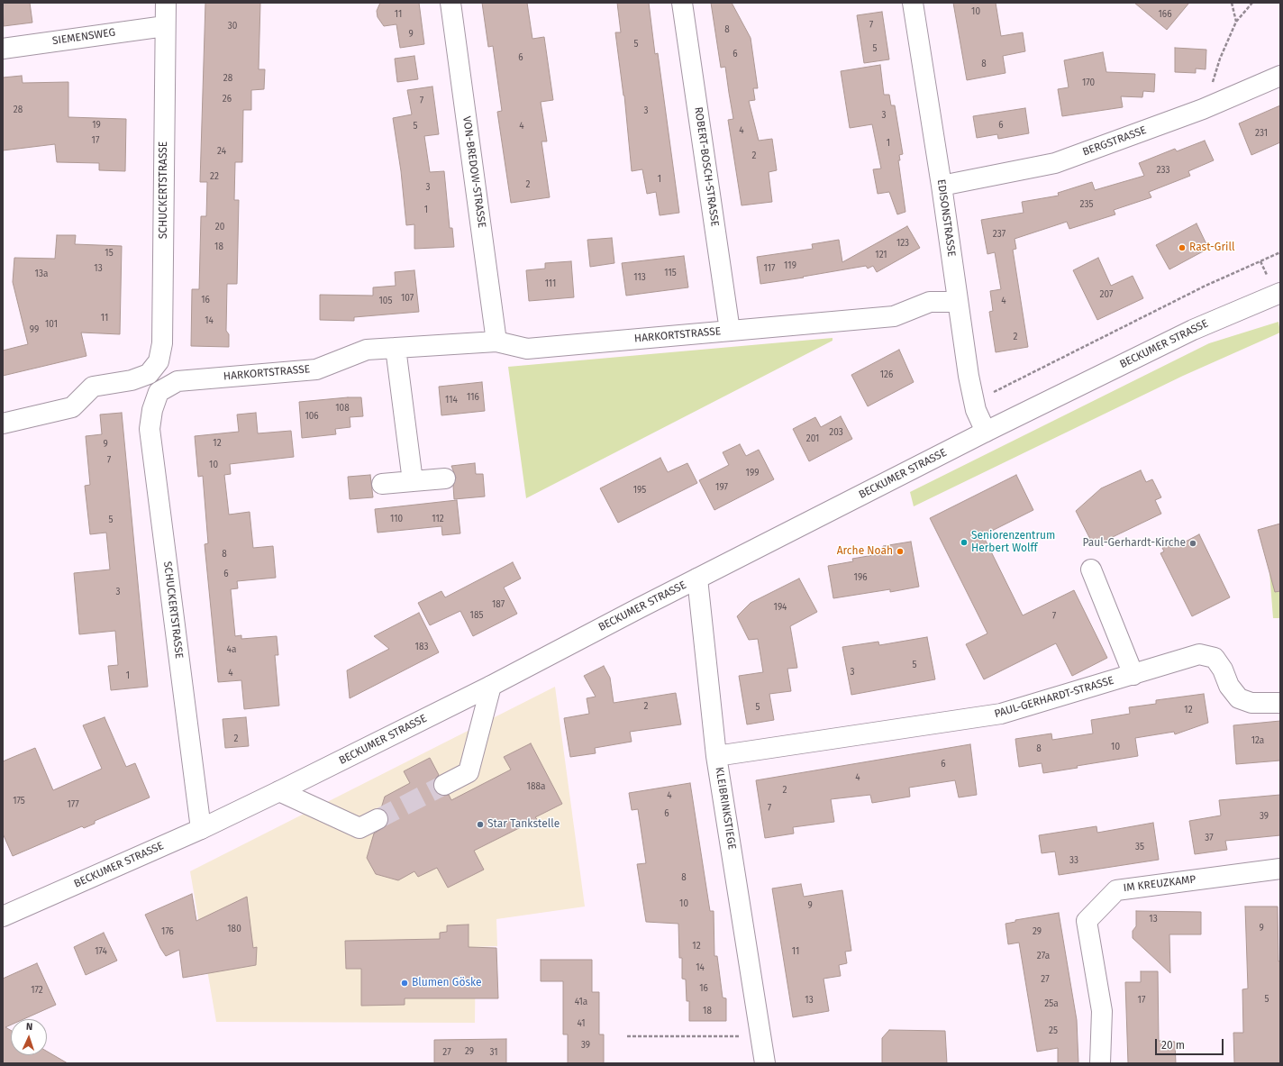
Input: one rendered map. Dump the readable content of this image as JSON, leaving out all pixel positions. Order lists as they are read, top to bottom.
{
  "streets": {
    "street": [
      "SIEMENSWEG",
      "BERGSTRASSE",
      "ROBERT-BOSCH-STRASSE",
      "VON-BREDOW-STRASSE",
      "SCHUCKERTSTRASSE",
      "EDISONSTRASSE",
      "HARKORTSTRASSE",
      "BECKUMER STRASSE",
      "PAUL-GERHARDT-STRASSE",
      "KLEIBRINKSTIEGE",
      "IM KREUZKAMP"
    ]
  },
  "crossings": [
    ["SIEMENSWEG", "SCHUCKERTSTRASSE"],
    ["BERGSTRASSE", "EDISONSTRASSE"],
    ["ROBERT-BOSCH-STRASSE", "HARKORTSTRASSE"],
    ["VON-BREDOW-STRASSE", "HARKORTSTRASSE"],
    ["SCHUCKERTSTRASSE", "HARKORTSTRASSE"],
    ["SCHUCKERTSTRASSE", "BECKUMER STRASSE"],
    ["EDISONSTRASSE", "HARKORTSTRASSE"],
    ["EDISONSTRASSE", "BECKUMER STRASSE"],
    ["BECKUMER STRASSE", "KLEIBRINKSTIEGE"],
    ["PAUL-GERHARDT-STRASSE", "KLEIBRINKSTIEGE"]
  ],
  "places": [
    "Rast-Grill",
    "Seniorenzentrum Herbert Wolff",
    "Paul-Gerhardt-Kirche",
    "Arche Noah",
    "Star Tankstelle",
    "Blumen Göske"
  ],
  "house_numbers": [
    "10",
    "11",
    "166",
    "7",
    "30",
    "8",
    "9",
    "5",
    "5",
    "6",
    "6",
    "8",
    "28",
    "170",
    "26",
    "7",
    "28",
    "3",
    "3",
    "19",
    "6",
    "5",
    "4",
    "4",
    "231",
    "17",
    "1",
    "24",
    "2",
    "233",
    "22",
    "1",
    "2",
    "3",
    "235",
    "1",
    "20",
    "237",
    "123",
    "18",
    "15",
    "121",
    "119",
    "13",
    "117",
    "115",
    "13a",
    "113",
    "111",
    "207",
    "107",
    "16",
    "105",
    "4",
    "11",
    "14",
    "101",
    "99",
    "2",
    "126",
    "116",
    "114",
    "108",
    "106",
    "203",
    "201",
    "12",
    "9",
    "7",
    "10",
    "199",
    "197",
    "195",
    "110",
    "112",
    "5",
    "8",
    "6",
    "196",
    "3",
    "187",
    "194",
    "185",
    "7",
    "183",
    "4a",
    "5",
    "3",
    "4",
    "1",
    "2",
    "5",
    "12",
    "2",
    "12a",
    "10",
    "8",
    "6",
    "4",
    "188a",
    "2",
    "4",
    "175",
    "177",
    "7",
    "6",
    "39",
    "37",
    "35",
    "33",
    "8",
    "10",
    "9",
    "13",
    "9",
    "180",
    "176",
    "29",
    "12",
    "174",
    "11",
    "27a",
    "14",
    "27",
    "16",
    "172",
    "5",
    "13",
    "17",
    "41a",
    "25a",
    "18",
    "41",
    "25",
    "39",
    "29",
    "27",
    "31"
  ],
  "scale_bar": "20 m",
  "north": "top"
}
